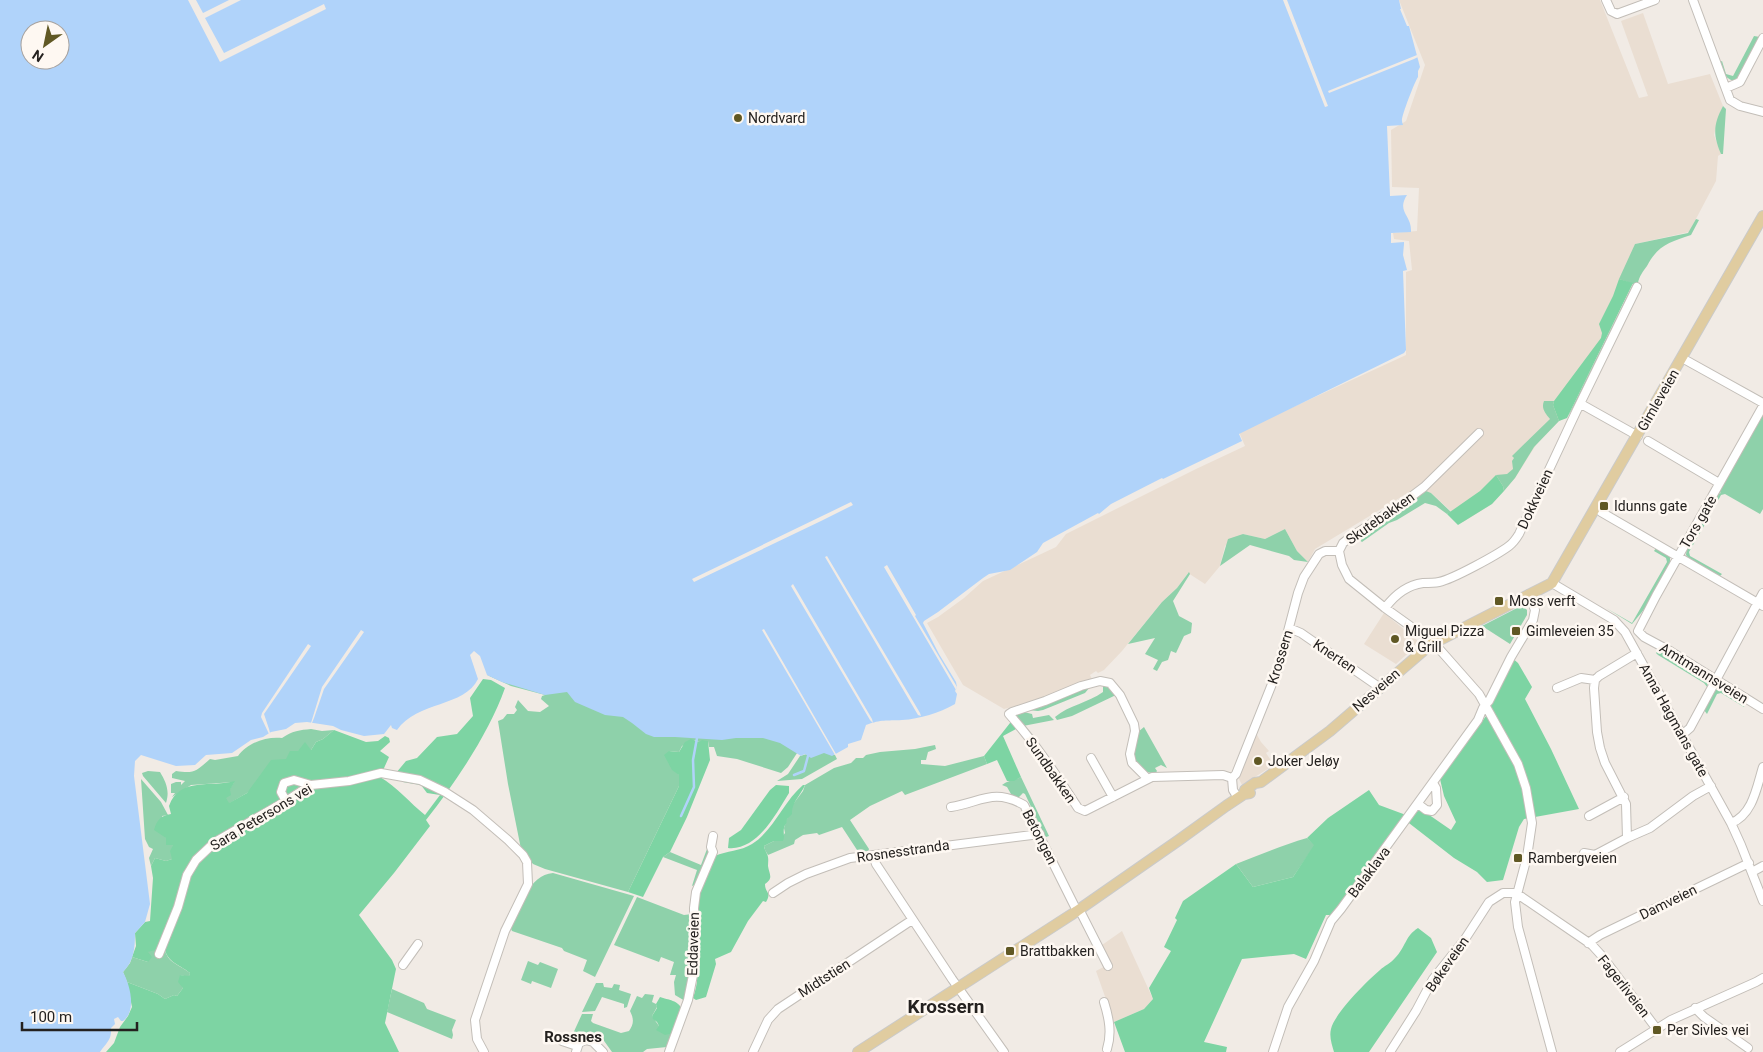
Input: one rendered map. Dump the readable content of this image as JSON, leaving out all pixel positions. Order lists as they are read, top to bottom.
{
  "streets": {
    "main road": ["Gimleveien", "Nesveien"],
    "street": [
      "Dokkveien",
      "Skutebakken",
      "Tors gate",
      "Knerten",
      "Krossern",
      "Amtmannsveien",
      "Anna Hagmans gate",
      "Sundbakken",
      "Sara Petersons vei",
      "Betongen",
      "Rosnesstranda",
      "Balaklava",
      "Damveien",
      "Eddaveien",
      "Bøkeveien",
      "Midtstien",
      "Fagerliveien"
    ]
  },
  "crossings": [
    ["Gimleveien", "Nesveien"],
    ["Gimleveien", "Anna Hagmans gate"],
    ["Dokkveien", "Skutebakken"],
    ["Skutebakken", "Krossern"],
    ["Skutebakken", "Nesveien"],
    ["Tors gate", "Amtmannsveien"],
    ["Knerten", "Krossern"],
    ["Knerten", "Nesveien"],
    ["Krossern", "Sundbakken"],
    ["Nesveien", "Anna Hagmans gate"],
    ["Nesveien", "Betongen"],
    ["Anna Hagmans gate", "Damveien"],
    ["Betongen", "Rosnesstranda"],
    ["Damveien", "Fagerliveien"],
    ["Bøkeveien", "Fagerliveien"]
  ],
  "districts": ["Krossern", "Rossnes"],
  "places": {
    "other": ["Nordvard", "Miguel Pizza & Grill", "Joker Jeløy"],
    "transit": [
      "Idunns gate",
      "Moss verft",
      "Gimleveien 35",
      "Rambergveien",
      "Brattbakken",
      "Per Sivles vei"
    ]
  },
  "scale_bar": "100 m",
  "north": "bottom left"
}
